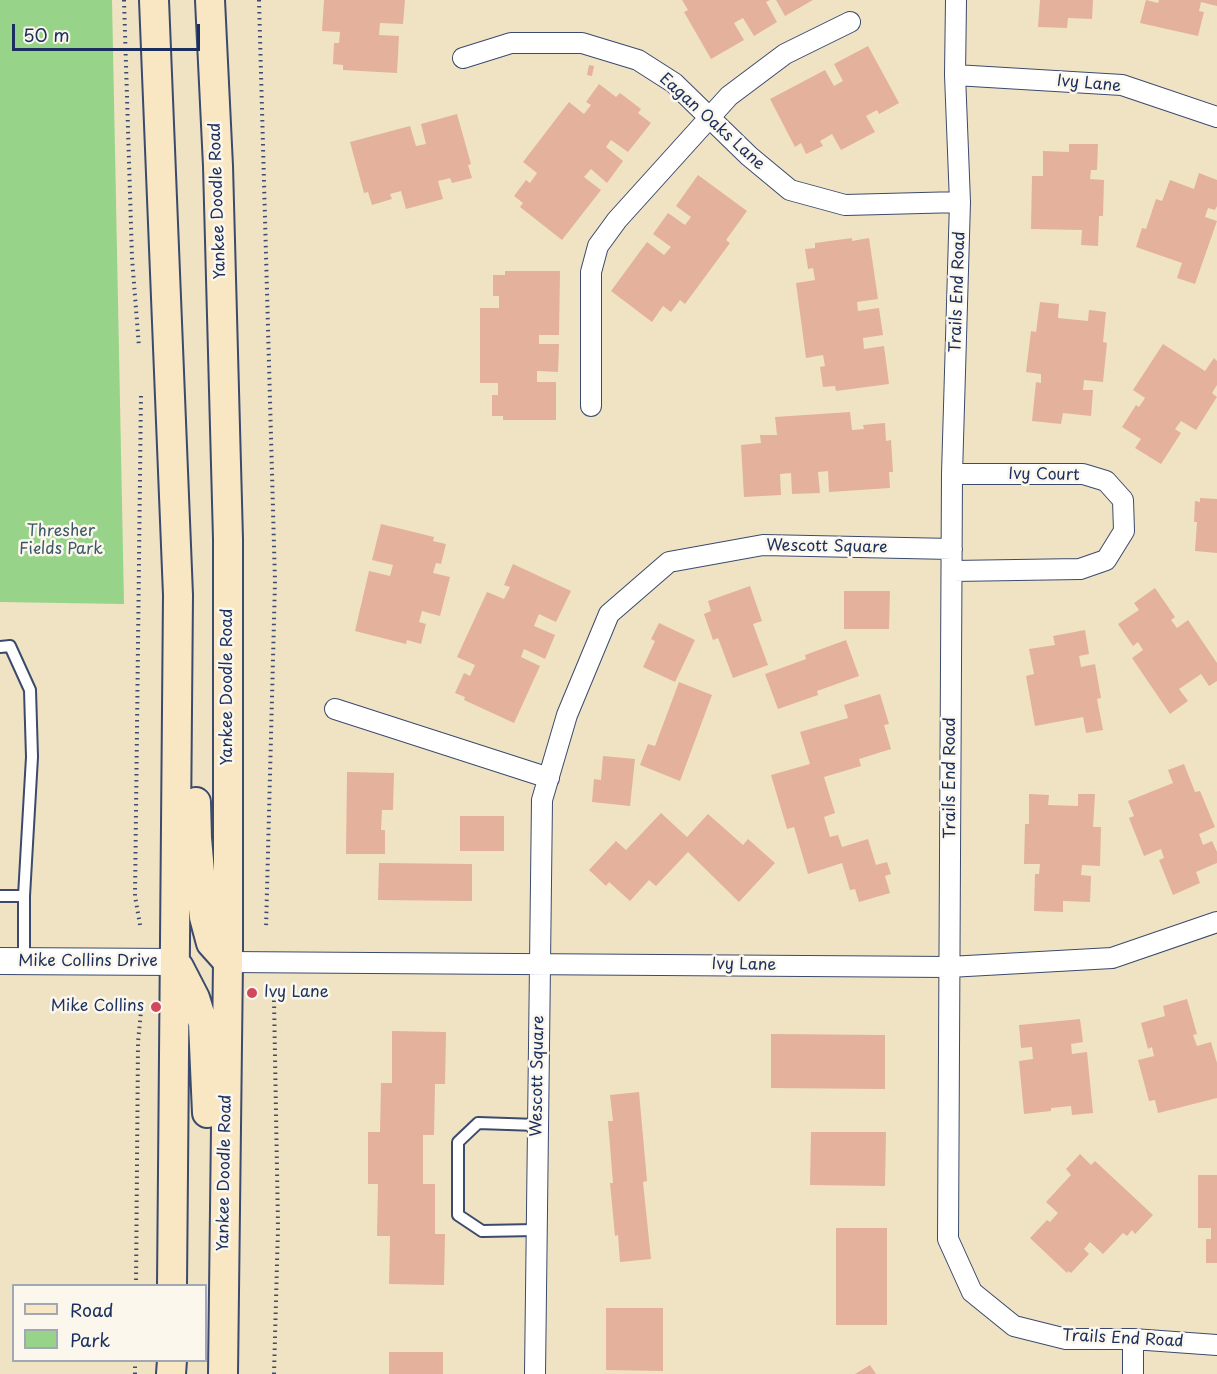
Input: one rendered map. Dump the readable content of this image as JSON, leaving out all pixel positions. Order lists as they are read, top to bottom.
{
  "streets": {
    "main road": ["Yankee Doodle Road"],
    "street": [
      "Ivy Lane",
      "Eagan Oaks Lane",
      "Trails End Road",
      "Ivy Court",
      "Wescott Square",
      "Mike Collins Drive"
    ]
  },
  "crossings": [
    ["Ivy Lane", "Yankee Doodle Road"],
    ["Ivy Lane", "Trails End Road"],
    ["Ivy Lane", "Wescott Square"],
    ["Eagan Oaks Lane", "Trails End Road"],
    ["Trails End Road", "Ivy Court"],
    ["Trails End Road", "Wescott Square"]
  ],
  "parks": ["Thresher Fields Park"],
  "places": ["Ivy Lane", "Mike Collins"],
  "legend": ["Road", "Park"],
  "scale_bar": "50 m"
}
